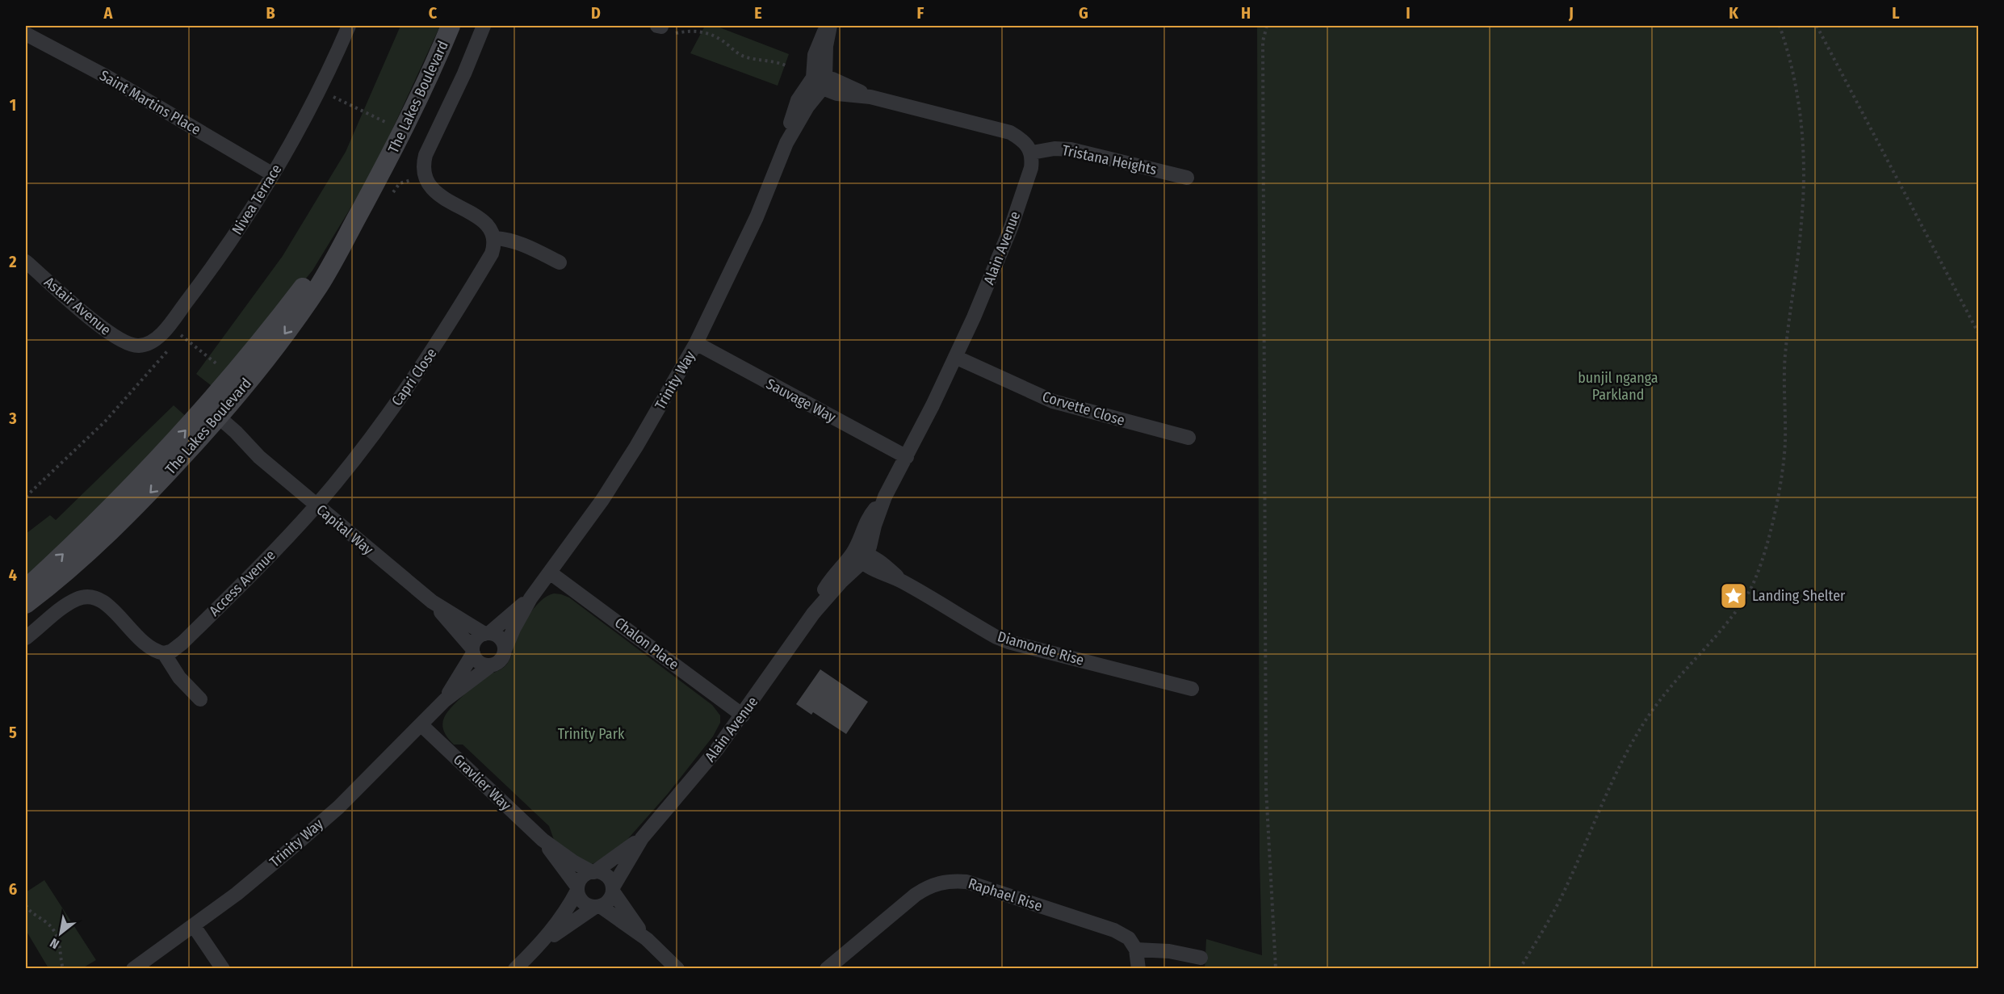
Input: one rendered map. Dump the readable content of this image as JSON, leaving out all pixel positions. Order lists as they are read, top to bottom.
{
  "streets": {
    "street": [
      "The Lakes Boulevard",
      "Saint Martins Place",
      "Tristana Heights",
      "Nivea Terrace",
      "Alain Avenue",
      "Astair Avenue",
      "Capri Close",
      "Trinity Way",
      "Sauvage Way",
      "Corvette Close",
      "Capital Way",
      "Access Avenue",
      "Chalon Place",
      "Diamonde Rise",
      "Gravlier Way",
      "Raphael Rise"
    ]
  },
  "crossings": [
    ["The Lakes Boulevard", "Capital Way"],
    ["Saint Martins Place", "Nivea Terrace"],
    ["Tristana Heights", "Alain Avenue"],
    ["Nivea Terrace", "Astair Avenue"],
    ["Alain Avenue", "Sauvage Way"],
    ["Alain Avenue", "Corvette Close"],
    ["Alain Avenue", "Chalon Place"],
    ["Alain Avenue", "Diamonde Rise"],
    ["Alain Avenue", "Gravlier Way"],
    ["Capri Close", "Capital Way"],
    ["Capri Close", "Access Avenue"],
    ["Trinity Way", "Sauvage Way"],
    ["Trinity Way", "Capital Way"],
    ["Trinity Way", "Chalon Place"],
    ["Trinity Way", "Gravlier Way"],
    ["Capital Way", "Access Avenue"]
  ],
  "parks": ["bunjil nganga Parkland", "Trinity Park"],
  "places": {
    "place": ["Landing Shelter"]
  },
  "north": "bottom left",
  "grid": {
    "columns": [
      "A",
      "B",
      "C",
      "D",
      "E",
      "F",
      "G",
      "H",
      "I",
      "J",
      "K",
      "L"
    ],
    "rows": [
      "1",
      "2",
      "3",
      "4",
      "5",
      "6"
    ]
  }
}
